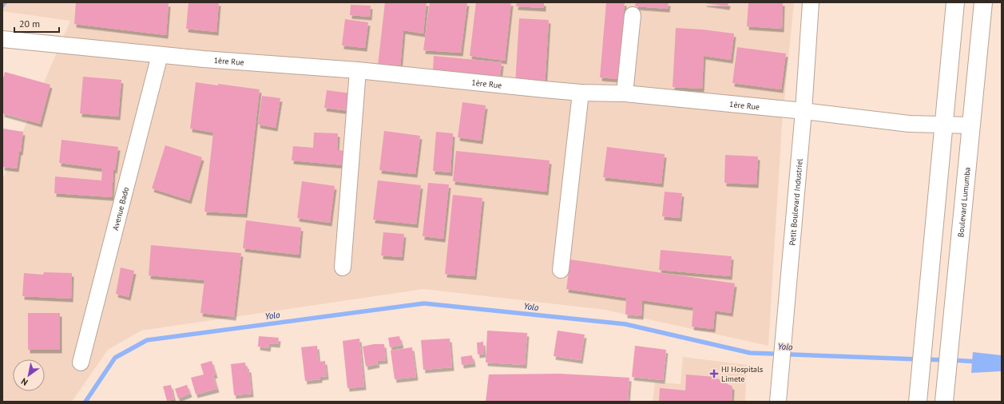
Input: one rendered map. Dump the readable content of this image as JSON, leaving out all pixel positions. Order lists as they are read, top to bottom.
{
  "streets": {
    "highway": ["Boulevard Lumumba"],
    "street": ["1ère Rue", "Petit Boulevard Industriel", "Avenue Bado"]
  },
  "crossings": [
    ["1ère Rue", "Petit Boulevard Industriel"],
    ["1ère Rue", "Boulevard Lumumba"],
    ["1ère Rue", "Avenue Bado"]
  ],
  "water": ["Yolo"],
  "places": {
    "health": ["HJ Hospitals Limete"]
  },
  "scale_bar": "20 m",
  "north": "bottom left"
}
